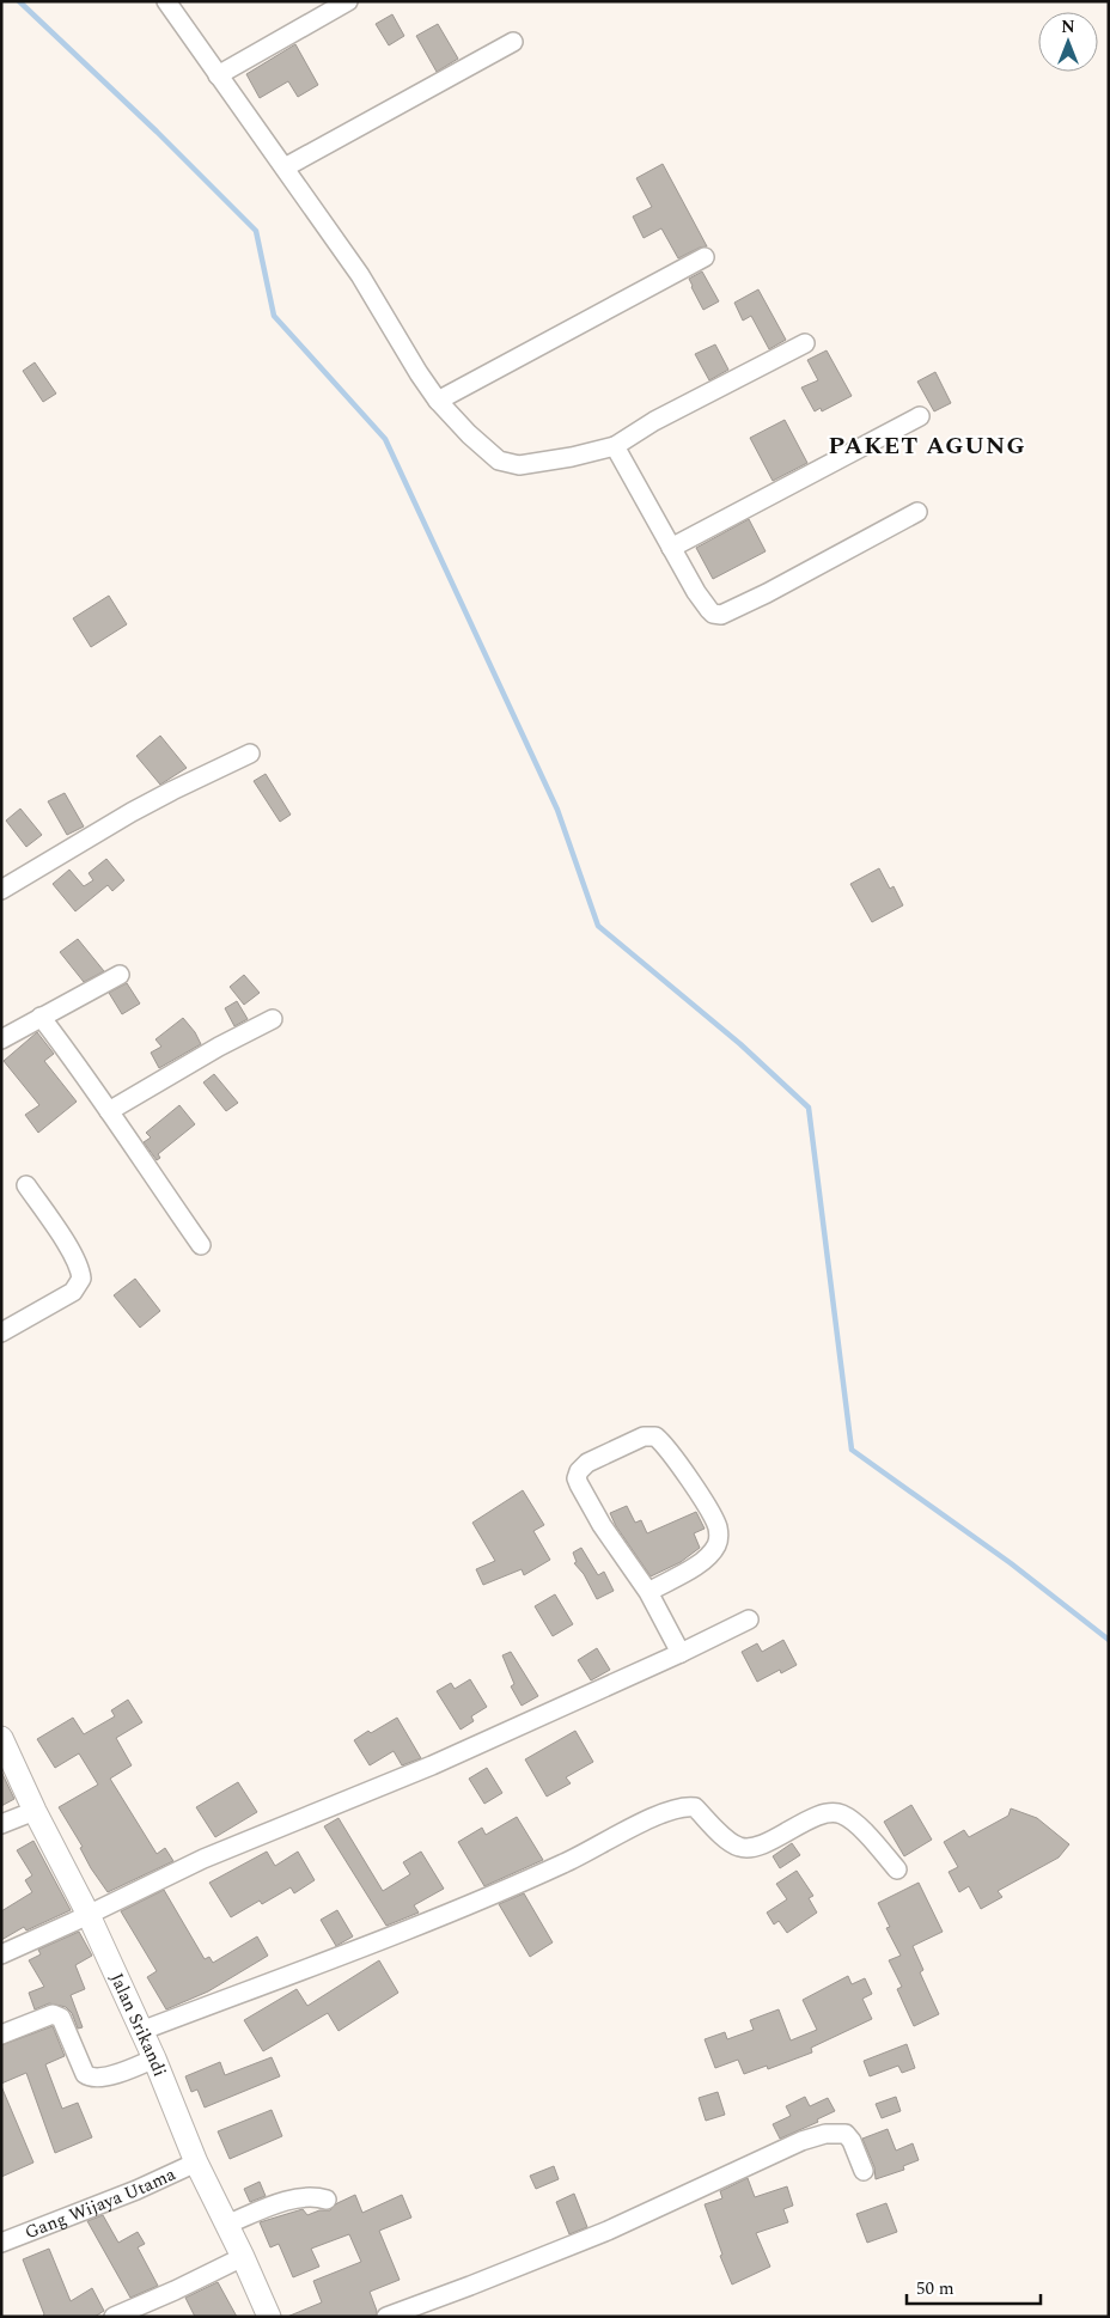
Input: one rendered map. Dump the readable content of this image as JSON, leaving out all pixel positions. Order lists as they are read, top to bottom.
{
  "streets": {
    "street": ["Jalan Srikandi", "Gang Wijaya Utama"]
  },
  "crossings": [
    ["Jalan Srikandi", "Gang Wijaya Utama"]
  ],
  "districts": ["PAKET AGUNG"],
  "scale_bar": "50 m",
  "north": "top"
}
